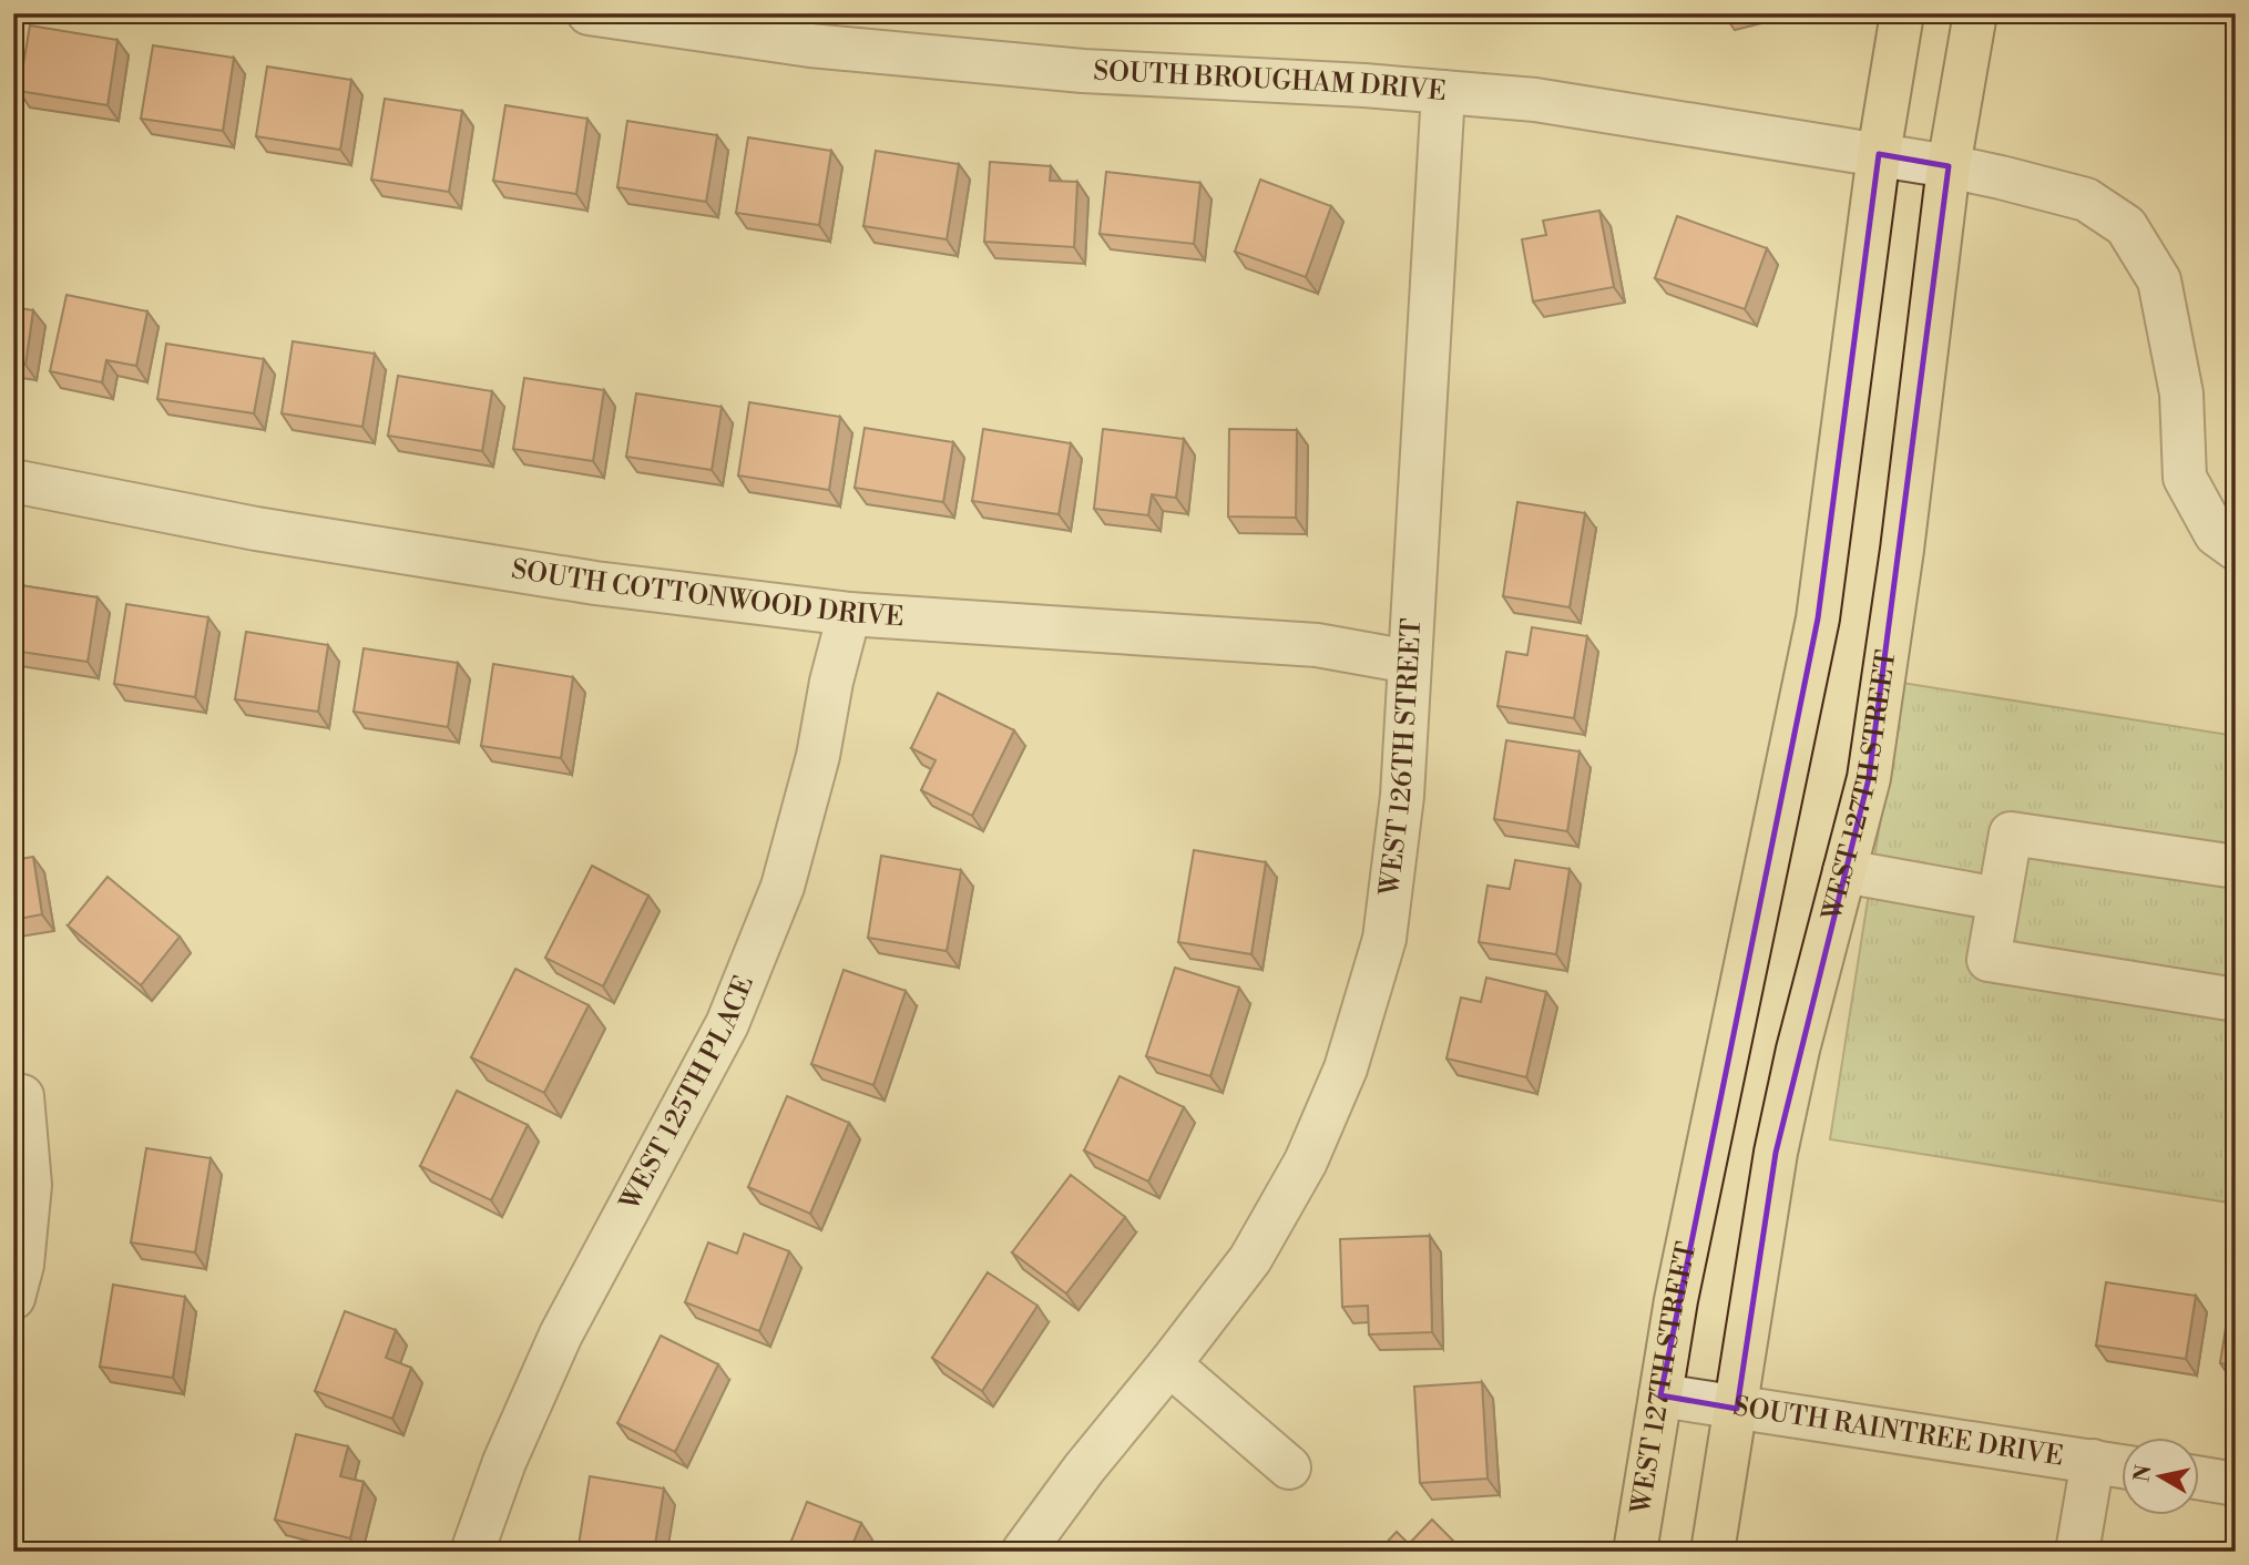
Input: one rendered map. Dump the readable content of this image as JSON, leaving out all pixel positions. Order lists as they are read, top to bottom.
{
  "streets": {
    "main road": ["WEST 127TH STREET"],
    "street": [
      "SOUTH BROUGHAM DRIVE",
      "SOUTH COTTONWOOD DRIVE",
      "WEST 126TH STREET",
      "WEST 125TH PLACE",
      "SOUTH RAINTREE DRIVE"
    ]
  },
  "crossings": [
    ["SOUTH BROUGHAM DRIVE", "WEST 126TH STREET"],
    ["SOUTH BROUGHAM DRIVE", "WEST 127TH STREET"],
    ["SOUTH COTTONWOOD DRIVE", "WEST 126TH STREET"],
    ["SOUTH COTTONWOOD DRIVE", "WEST 125TH PLACE"],
    ["WEST 127TH STREET", "SOUTH RAINTREE DRIVE"]
  ],
  "north": "left"
}
